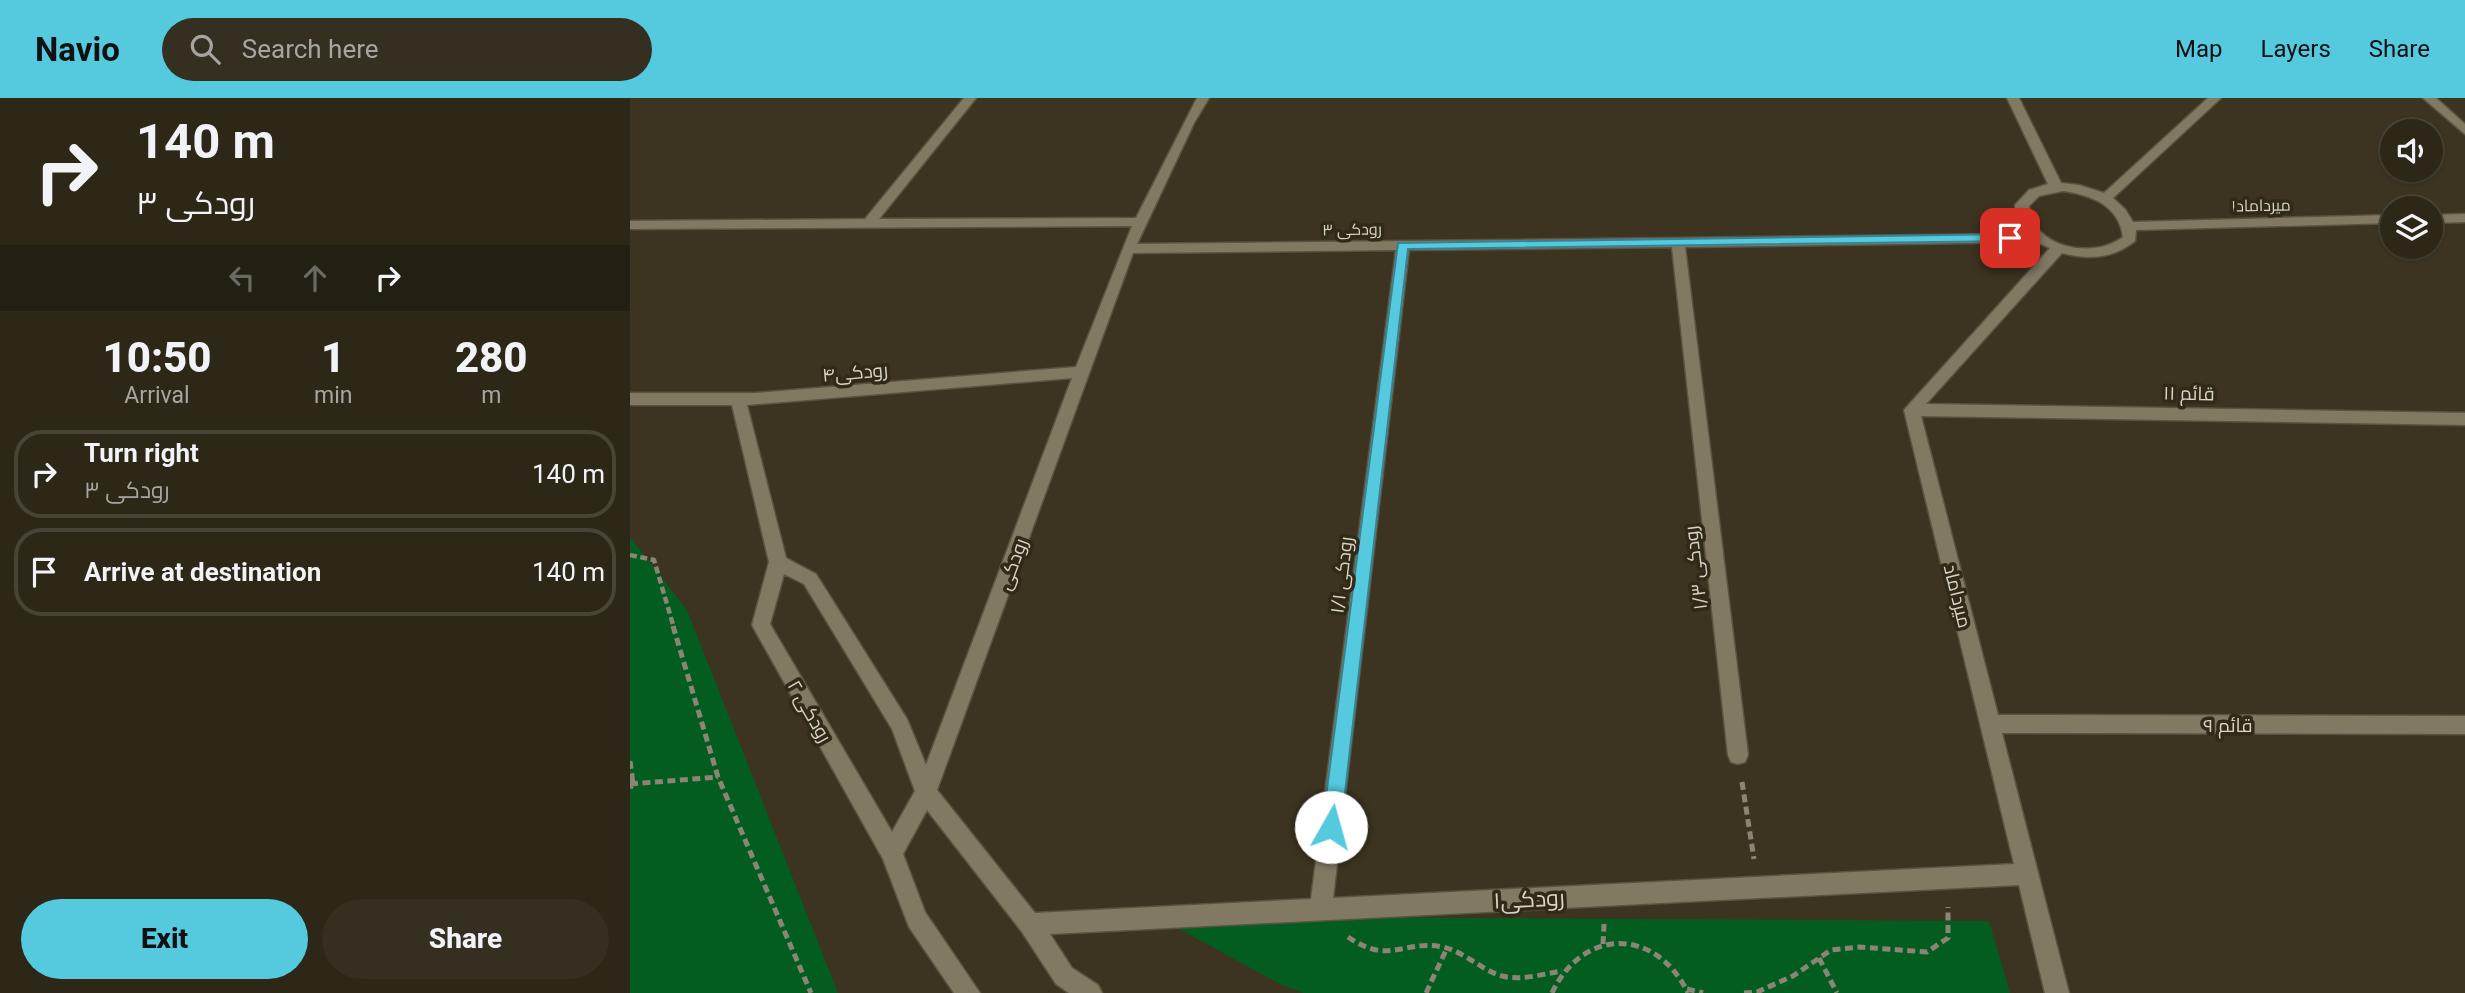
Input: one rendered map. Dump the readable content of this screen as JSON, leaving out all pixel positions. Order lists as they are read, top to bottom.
{
  "streets": {
    "street": [
      "میرداماد۱",
      "رودکی ۳",
      "رودکی۴",
      "قائم ۱۱",
      "رودکی",
      "رودکی ۱/۳",
      "رودکی ۱/۱",
      "میرداماد",
      "رودکی ۲",
      "قائم ۹",
      "رودکی۱"
    ]
  },
  "crossings": [
    ["رودکی ۳", "رودکی"],
    ["رودکی ۳", "رودکی ۱/۳"],
    ["رودکی ۳", "رودکی ۱/۱"],
    ["رودکی۴", "رودکی"],
    ["رودکی۴", "رودکی ۲"],
    ["قائم ۱۱", "میرداماد"],
    ["رودکی", "رودکی ۲"],
    ["رودکی ۱/۱", "رودکی۱"],
    ["میرداماد", "قائم ۹"],
    ["میرداماد", "رودکی۱"]
  ],
  "page": {
    "header": "Navio",
    "search": "Search here",
    "nav": ["Map", "Layers", "Share"],
    "turn": ["140 m", "رودکی ۳"],
    "eta": [
      "10:50",
      "Arrival",
      "1",
      "min",
      "280",
      "m"
    ],
    "list": [
      {
        "name": "Turn right",
        "note": "رودکی ۳",
        "value": "140 m"
      },
      {
        "name": "Arrive at destination",
        "value": "140 m"
      }
    ],
    "buttons": ["Exit", "Share"]
  }
}
